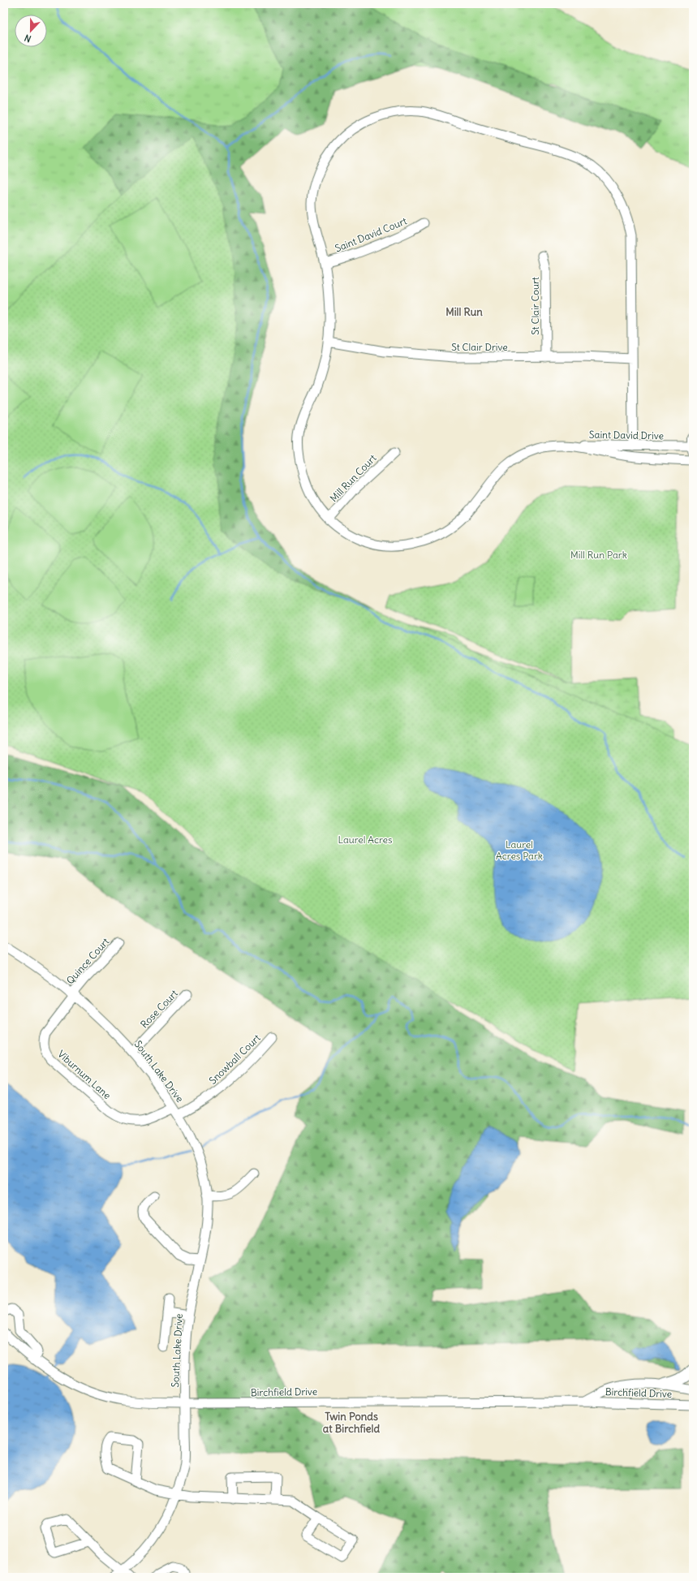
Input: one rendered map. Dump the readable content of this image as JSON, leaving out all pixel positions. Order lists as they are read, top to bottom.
{
  "streets": {
    "street": [
      "Saint David Court",
      "St Clair Court",
      "St Clair Drive",
      "Saint David Drive",
      "Mill Run Court",
      "Quince Court",
      "Rose Court",
      "Snowball Court",
      "South Lake Drive",
      "Viburnum Lane",
      "Birchfield Drive"
    ]
  },
  "crossings": [
    ["St Clair Court", "St Clair Drive"],
    ["Quince Court", "South Lake Drive"],
    ["Quince Court", "Viburnum Lane"],
    ["Rose Court", "South Lake Drive"],
    ["Snowball Court", "South Lake Drive"],
    ["Snowball Court", "Viburnum Lane"],
    ["South Lake Drive", "Viburnum Lane"],
    ["South Lake Drive", "Birchfield Drive"]
  ],
  "districts": ["Mill Run", "Twin Ponds at Birchfield"],
  "parks": ["Mill Run Park", "Laurel Acres", "Laurel Acres Park"],
  "north": "bottom"
}
